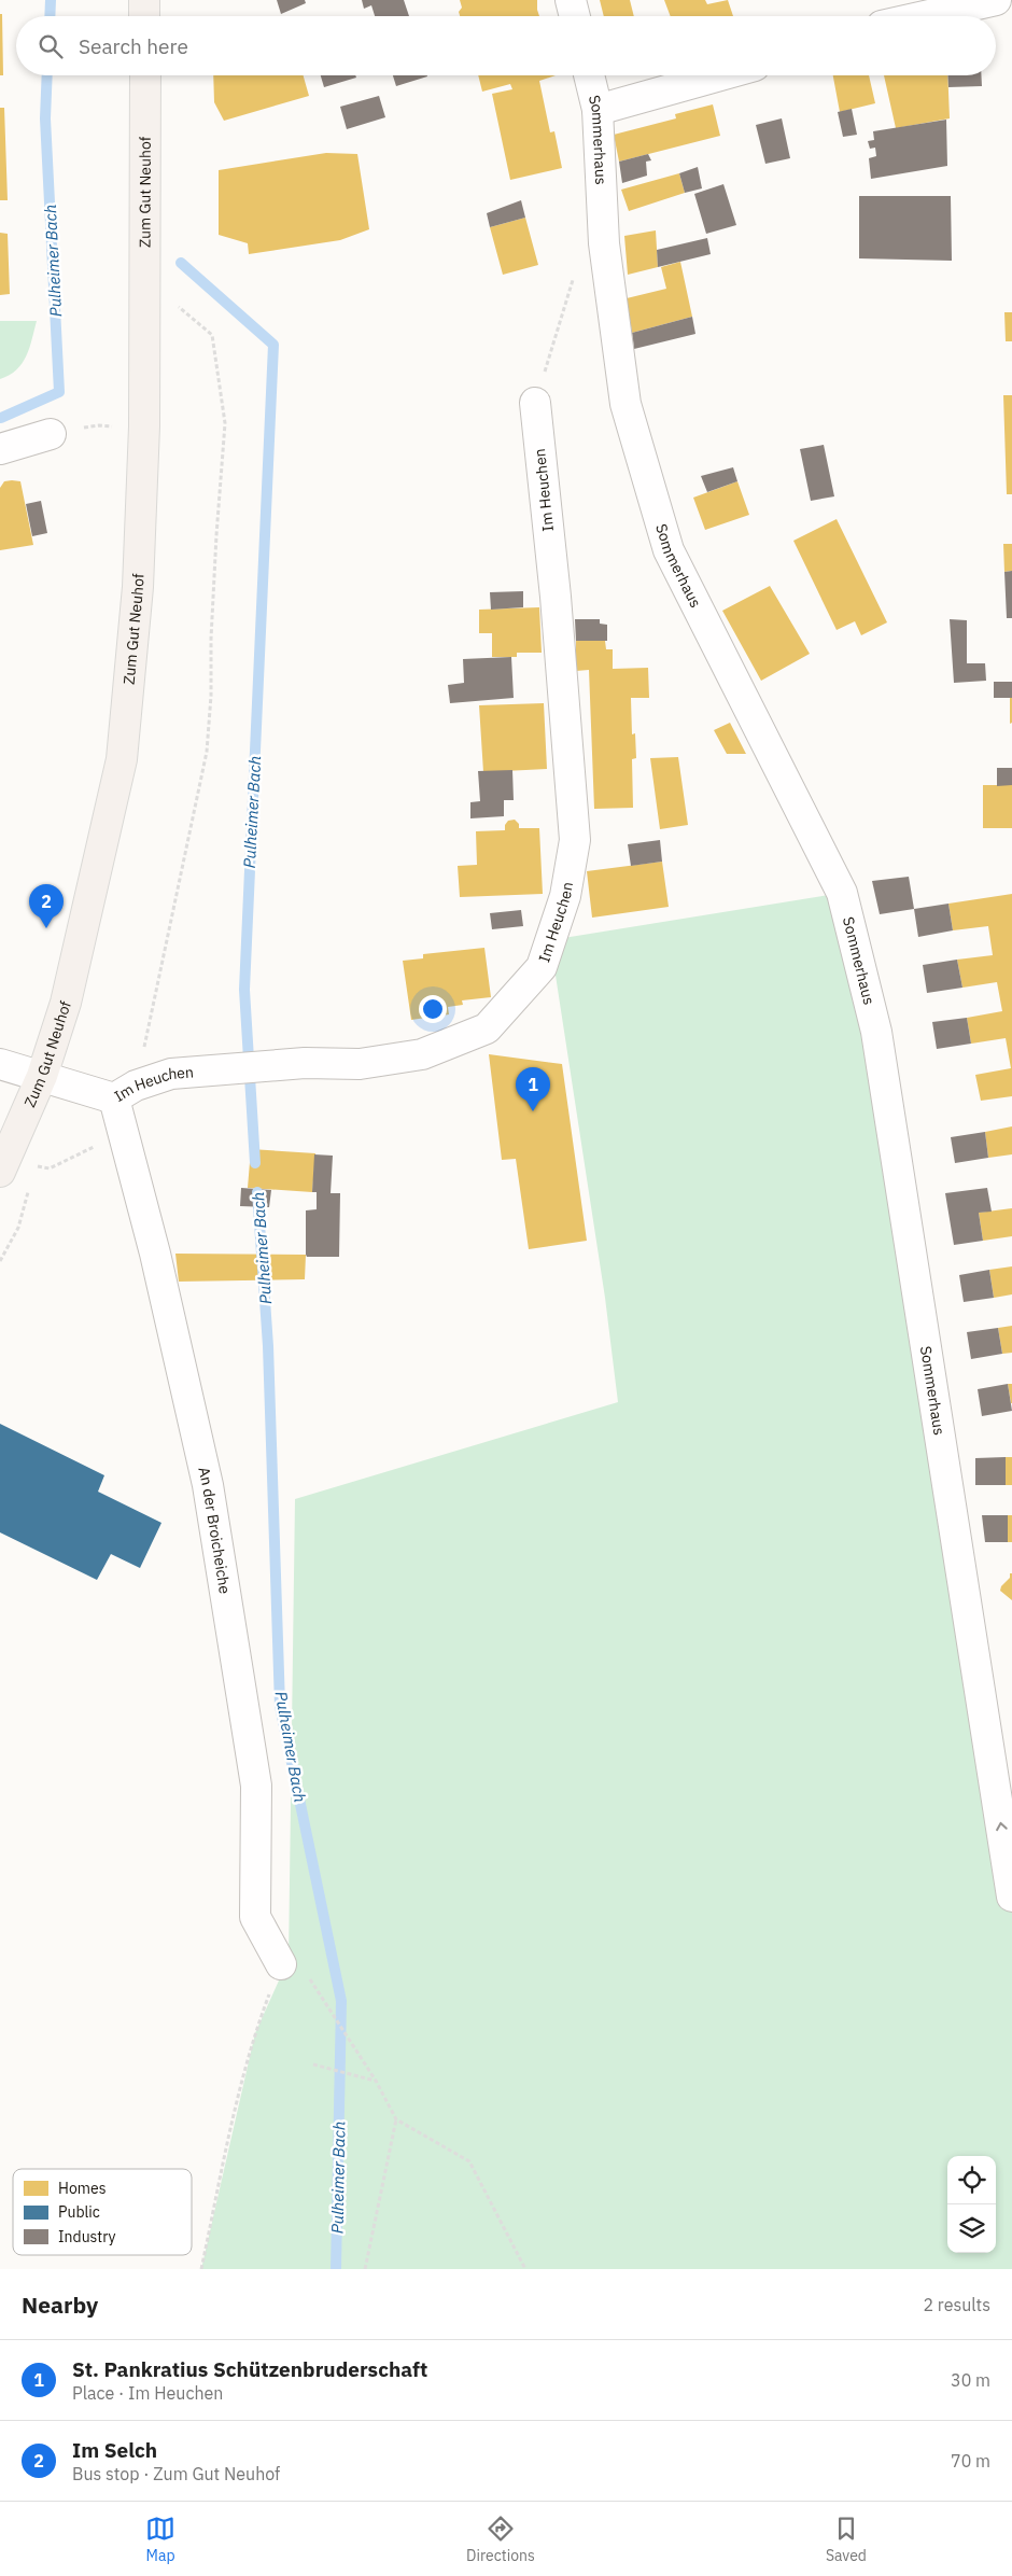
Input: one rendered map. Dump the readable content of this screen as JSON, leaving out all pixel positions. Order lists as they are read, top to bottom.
{
  "streets": {
    "main road": ["Zum Gut Neuhof"],
    "street": ["Sommerhaus", "Im Heuchen", "An der Broicheiche"]
  },
  "crossings": [
    ["Zum Gut Neuhof", "Im Heuchen"],
    ["Im Heuchen", "An der Broicheiche"]
  ],
  "one_way": ["Sommerhaus"],
  "water": ["Pulheimer Bach"],
  "legend": ["Homes", "Public", "Industry"],
  "page": {
    "search": "Search here",
    "pins": ["2", "1"],
    "heading": ["Nearby", "2 results"],
    "list": [
      {
        "mark": "1",
        "name": "St. Pankratius Schützenbruderschaft",
        "note": "Place · Im Heuchen",
        "value": "30 m"
      },
      {
        "mark": "2",
        "name": "Im Selch",
        "note": "Bus stop · Zum Gut Neuhof",
        "value": "70 m"
      }
    ],
    "nav": ["Map", "Directions", "Saved"]
  }
}
